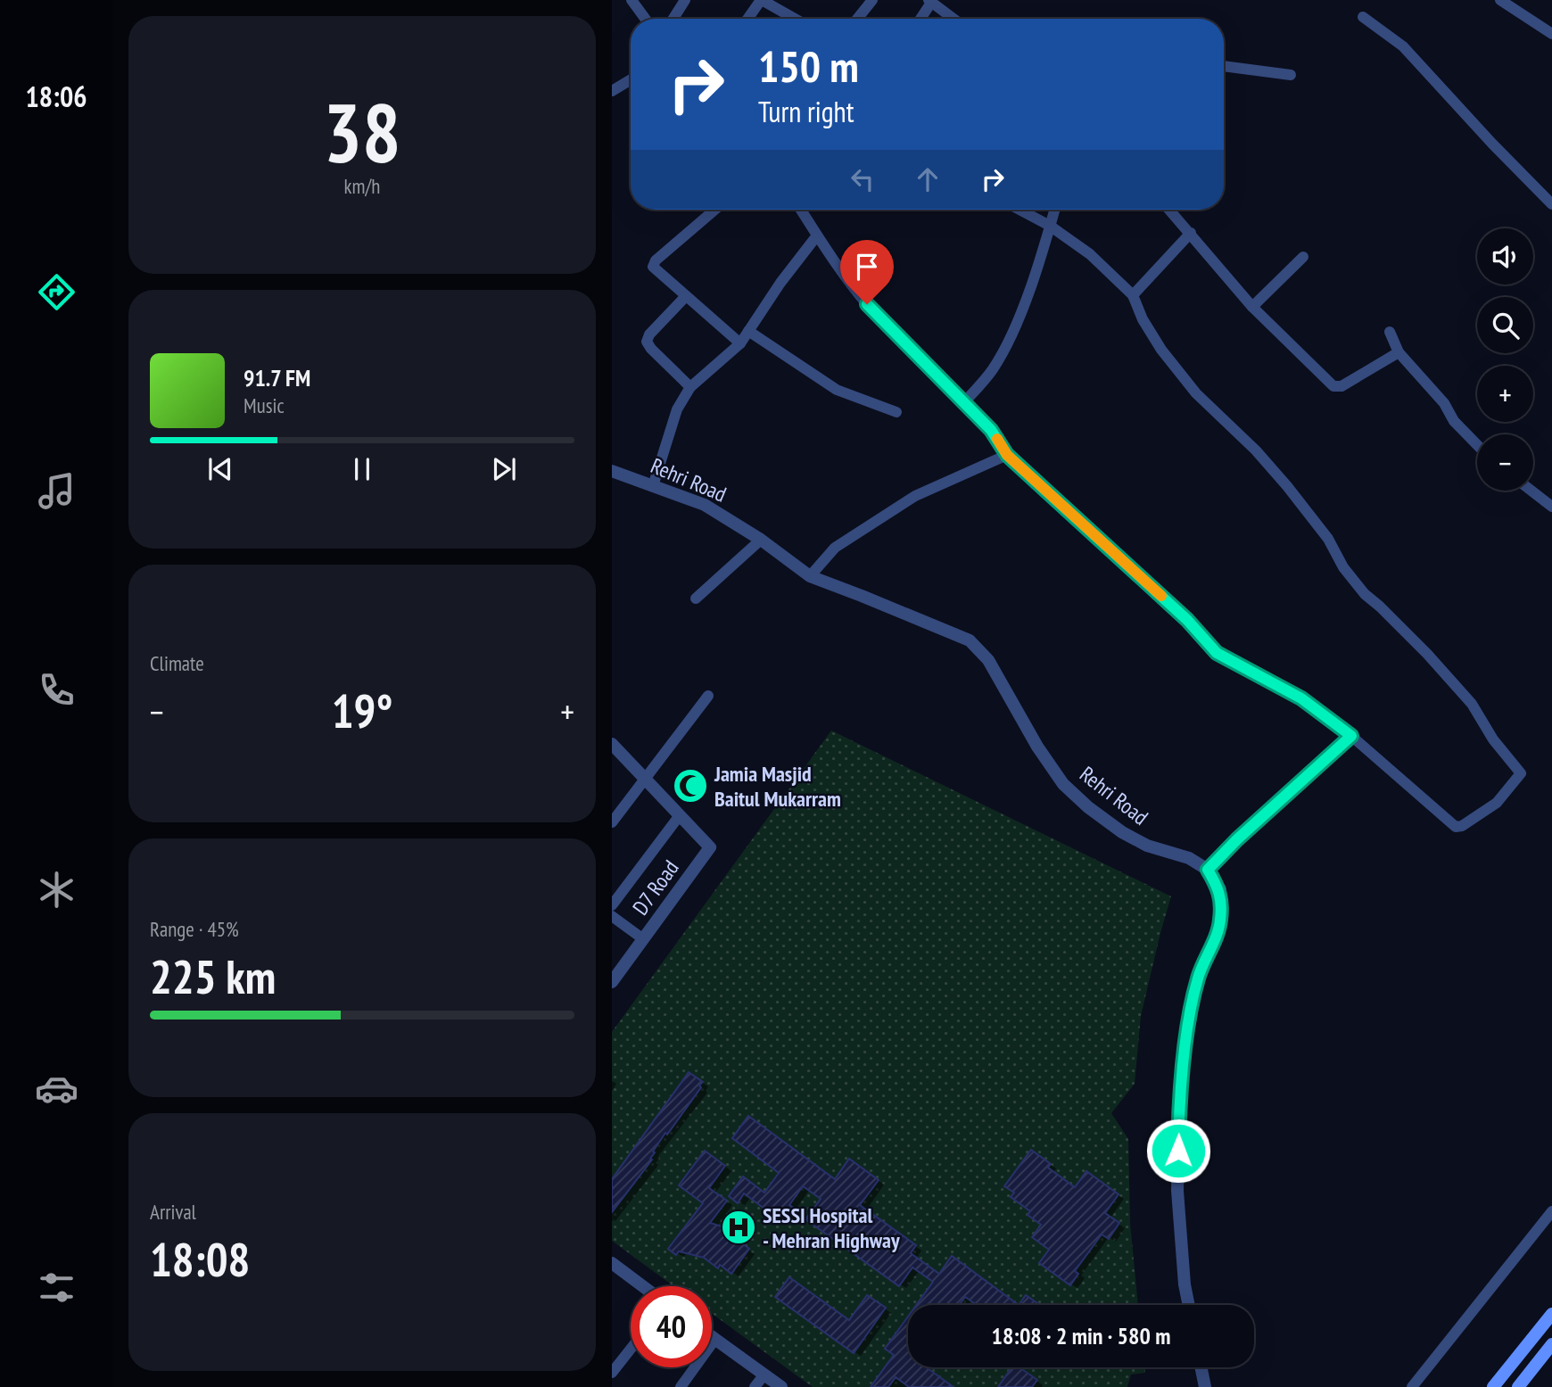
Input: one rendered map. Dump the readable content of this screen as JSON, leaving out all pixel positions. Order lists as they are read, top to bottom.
{
  "streets": {
    "street": ["Rehri Road", "D7 Road"]
  },
  "places": {
    "mosque": ["Jamia Masjid Baitul Mukarram"],
    "hospital": ["SESSI Hospital - Mehran Highway"]
  },
  "page": {
    "tabs": "18:06",
    "tile": [
      ["38", "km/h"],
      "Climate",
      ["Range · 45%", "225 km"],
      ["Arrival", "18:08"]
    ],
    "turn": ["150 m", "Turn right"],
    "map_buttons": ["+", "−"],
    "song": ["91.7 FM", "Music"],
    "heat": ["−", "19°", "+"],
    "limit": "40",
    "trip": "18:08 · 2 min · 580 m"
  }
}
